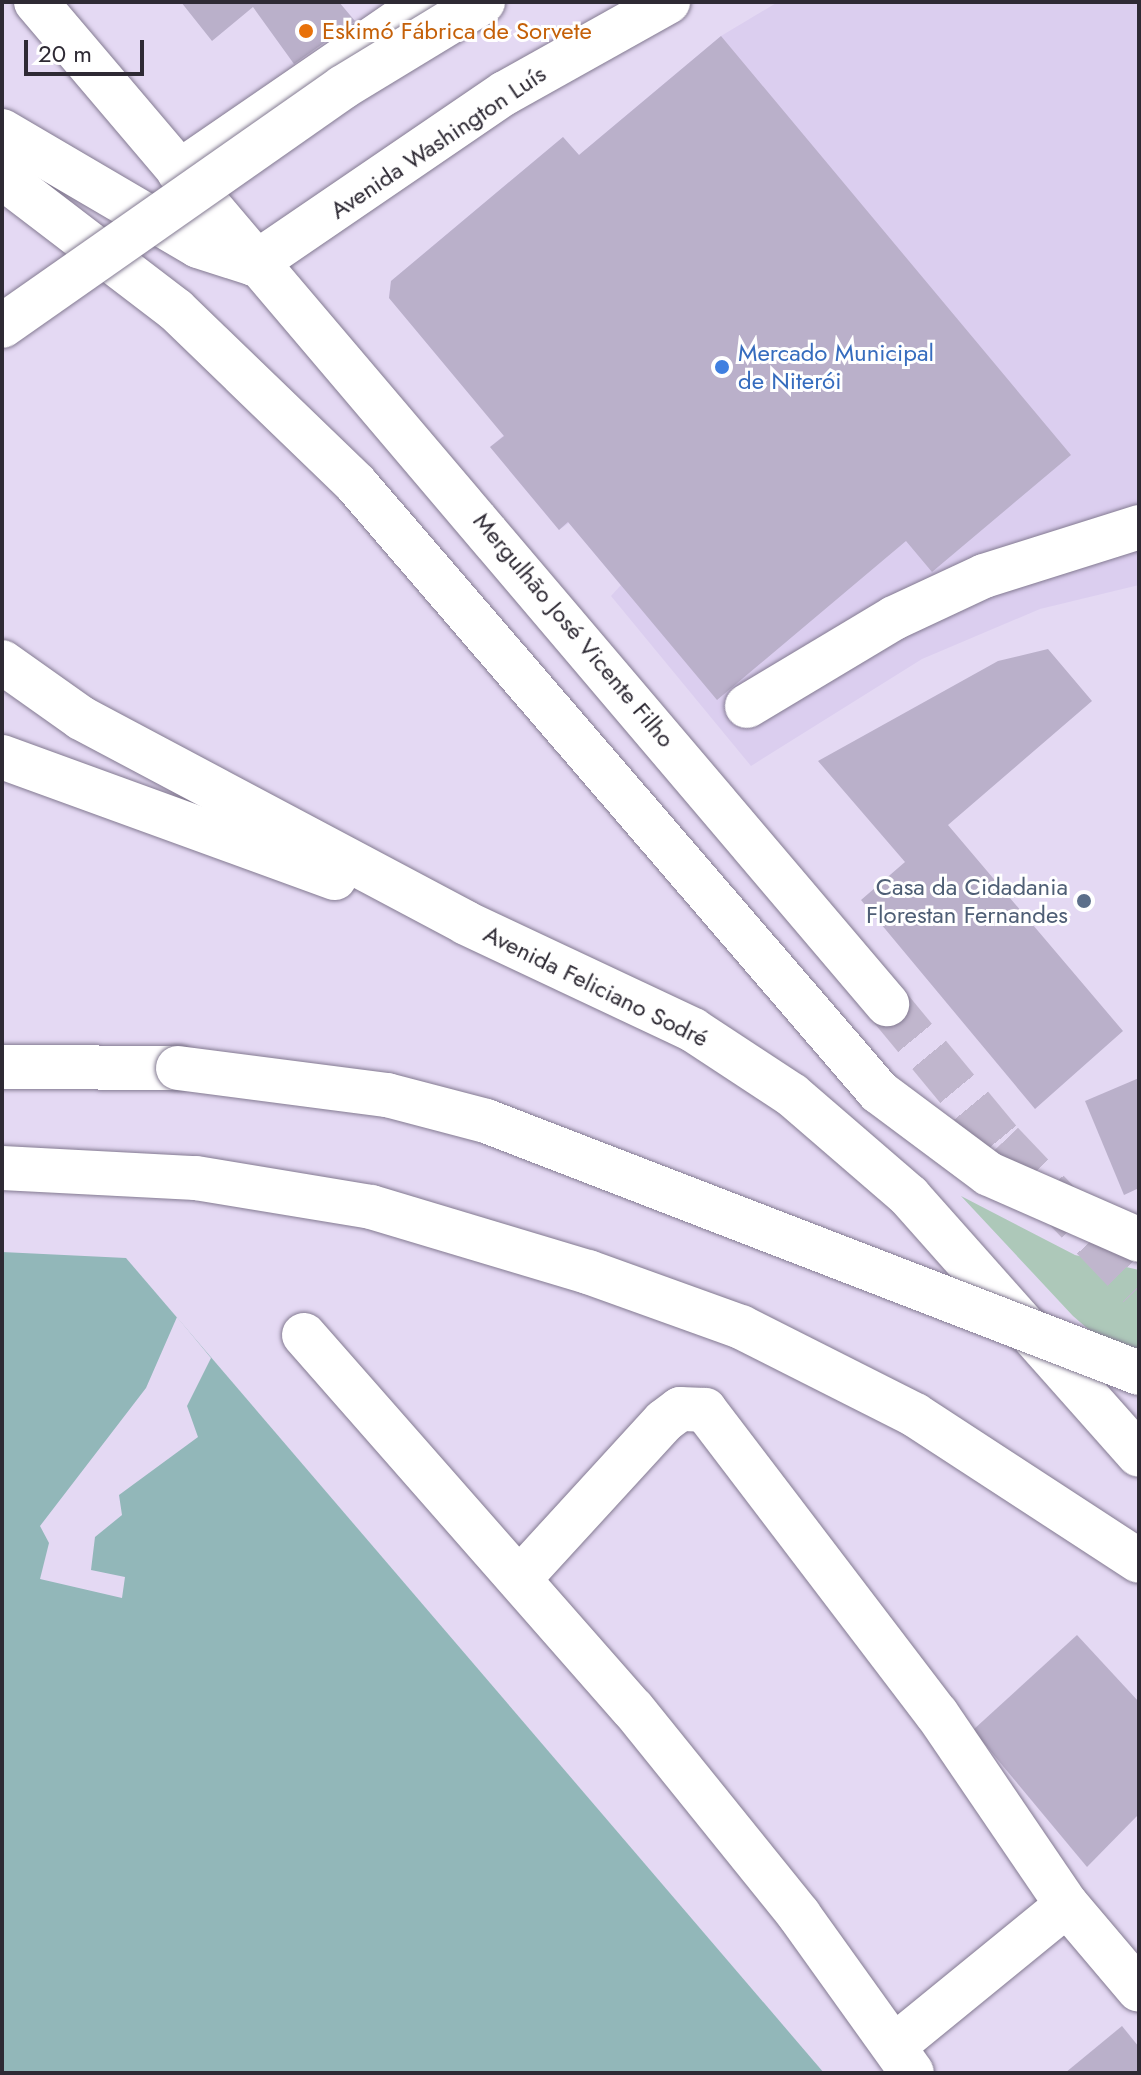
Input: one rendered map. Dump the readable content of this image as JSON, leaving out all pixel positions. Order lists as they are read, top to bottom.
{
  "streets": {
    "main road": ["Avenida Washington Luís", "Mergulhão José Vicente Filho", "Avenida Feliciano Sodré"]
  },
  "crossings": [
    ["Avenida Washington Luís", "Mergulhão José Vicente Filho"]
  ],
  "places": ["Eskimó Fábrica de Sorvete", "Mercado Municipal de Niterói", "Casa da Cidadania Florestan Fernandes"],
  "scale_bar": "20 m"
}
